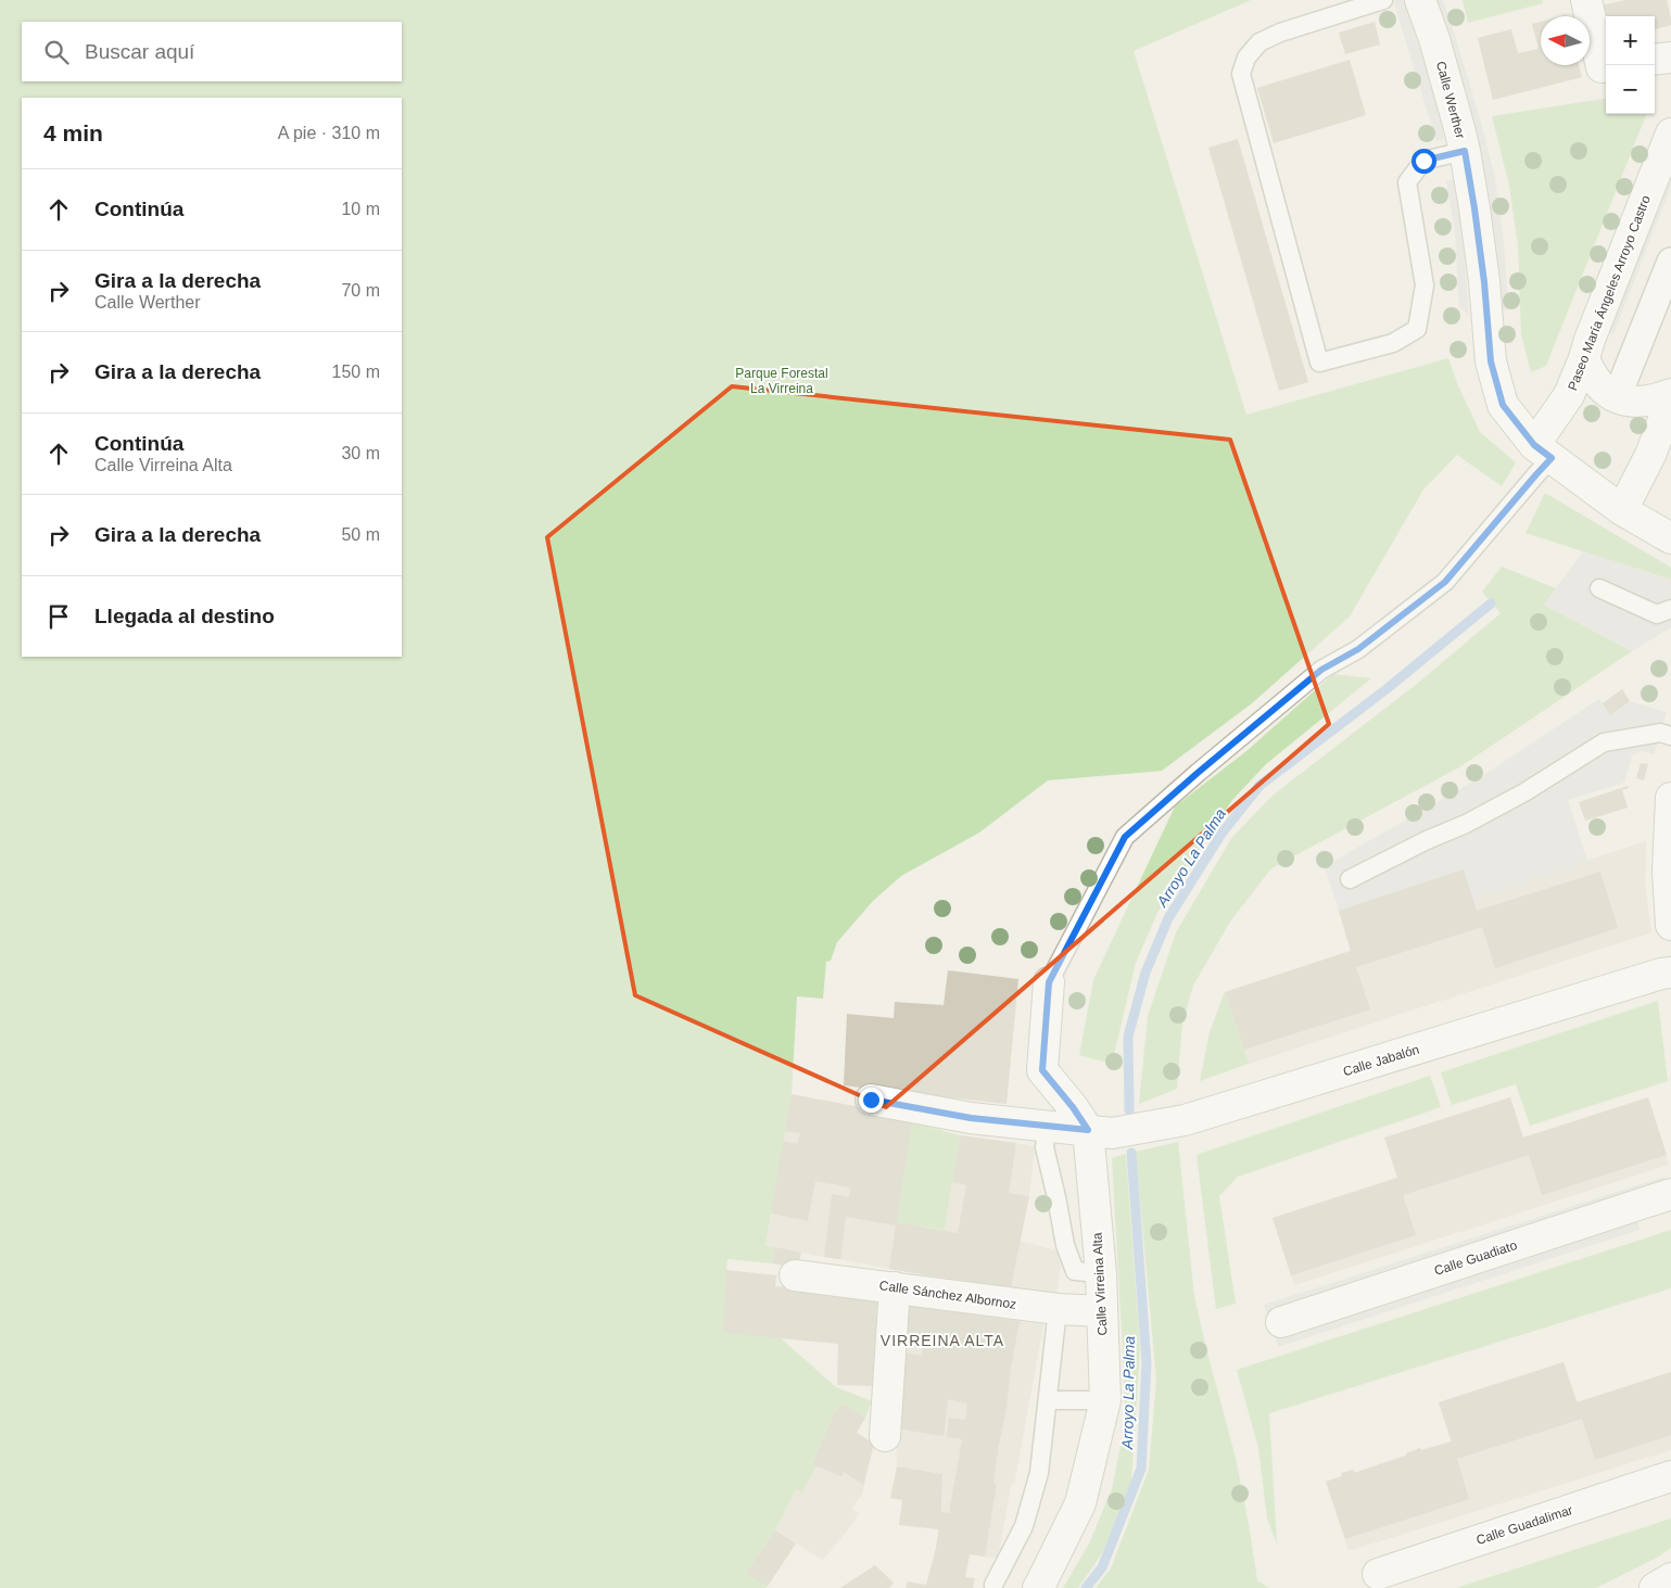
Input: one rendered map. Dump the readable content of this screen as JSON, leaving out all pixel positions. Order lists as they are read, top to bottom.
{
  "streets": {
    "street": [
      "Calle Werther",
      "Paseo María Ángeles Arroyo Castro",
      "Calle Jabalón",
      "Calle Guadiato",
      "Calle Virreina Alta",
      "Calle Sánchez Albornoz",
      "Calle Guadalimar"
    ]
  },
  "crossings": [
    ["Calle Werther", "Paseo María Ángeles Arroyo Castro"],
    ["Calle Jabalón", "Calle Virreina Alta"],
    ["Calle Virreina Alta", "Calle Sánchez Albornoz"]
  ],
  "districts": ["VIRREINA ALTA"],
  "water": ["Arroyo La Palma"],
  "parks": ["Parque Forestal La Virreina"],
  "north": "left",
  "page": {
    "map_buttons": ["+", "−"],
    "search": "Buscar aquí",
    "heading": ["4 min", "A pie · 310 m"],
    "list": [
      ["Continúa", "10 m"],
      ["Gira a la derecha", "Calle Werther", "70 m"],
      ["Gira a la derecha", "150 m"],
      ["Continúa", "Calle Virreina Alta", "30 m"],
      ["Gira a la derecha", "50 m"],
      "Llegada al destino"
    ]
  }
}
